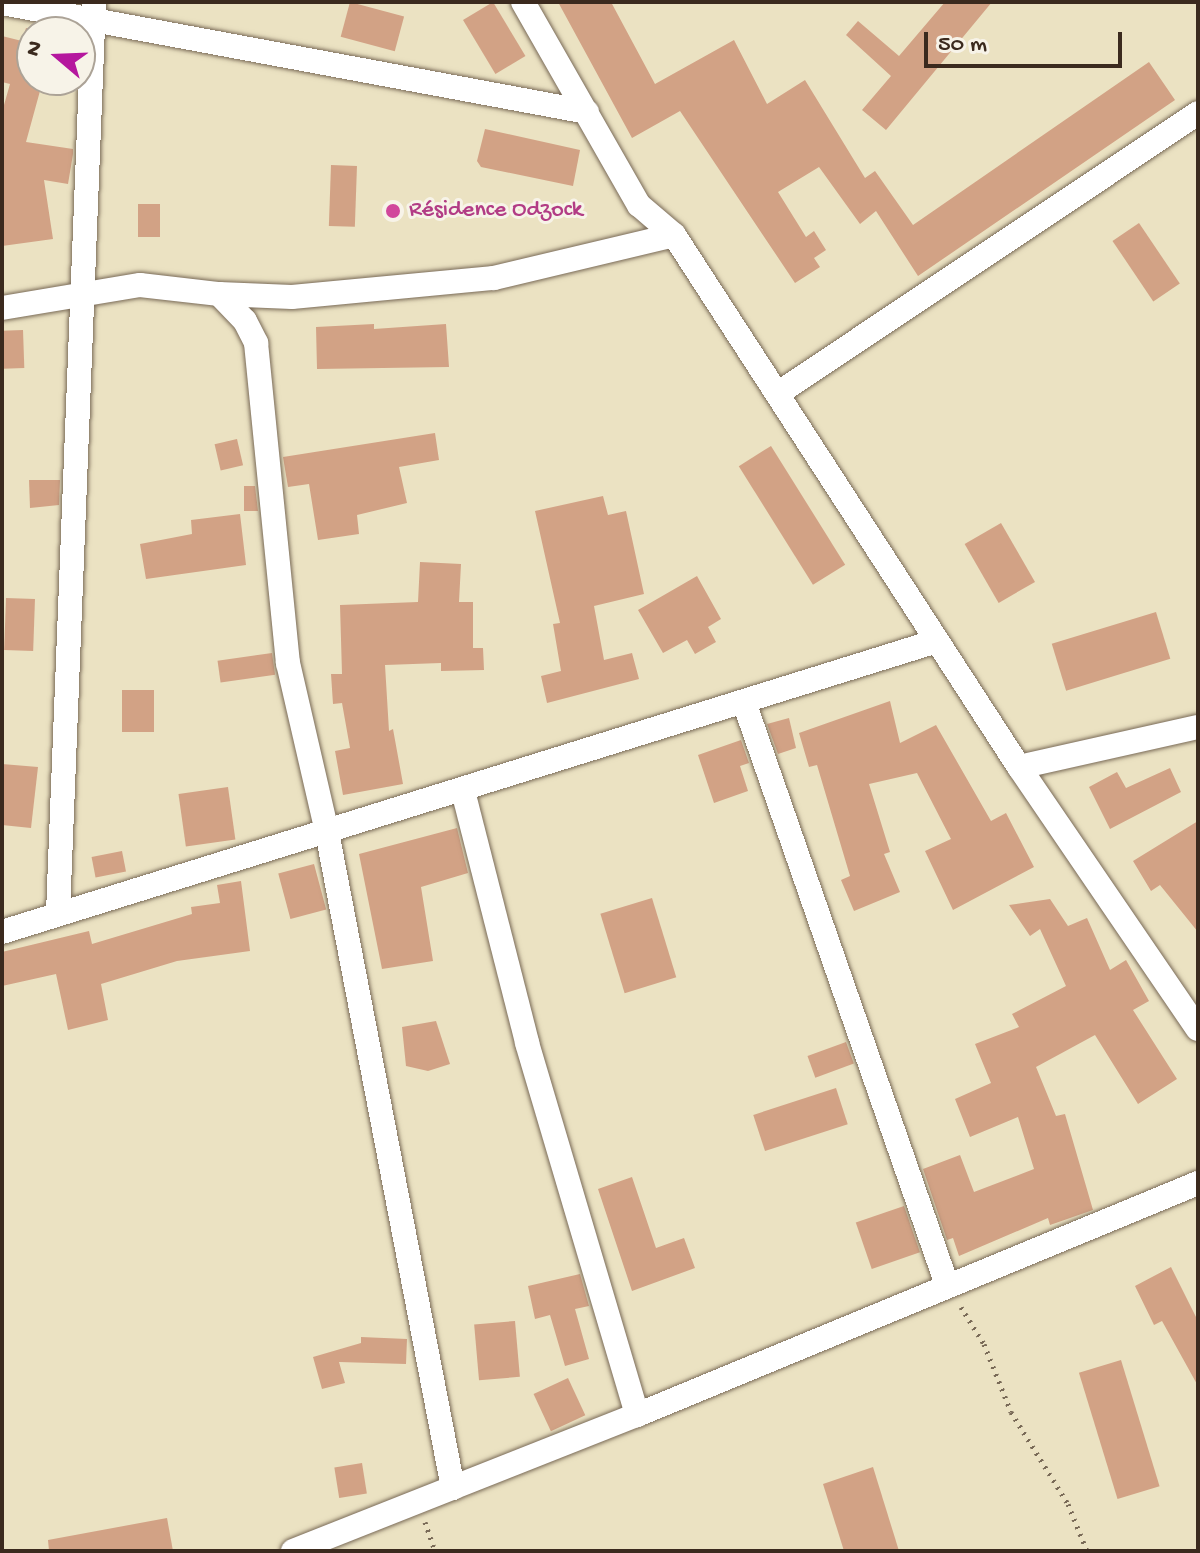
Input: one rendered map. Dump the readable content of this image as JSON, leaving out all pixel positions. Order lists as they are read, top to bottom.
{
  "places": ["Résidence Odzock"],
  "scale_bar": "50 m",
  "north": "left"
}
